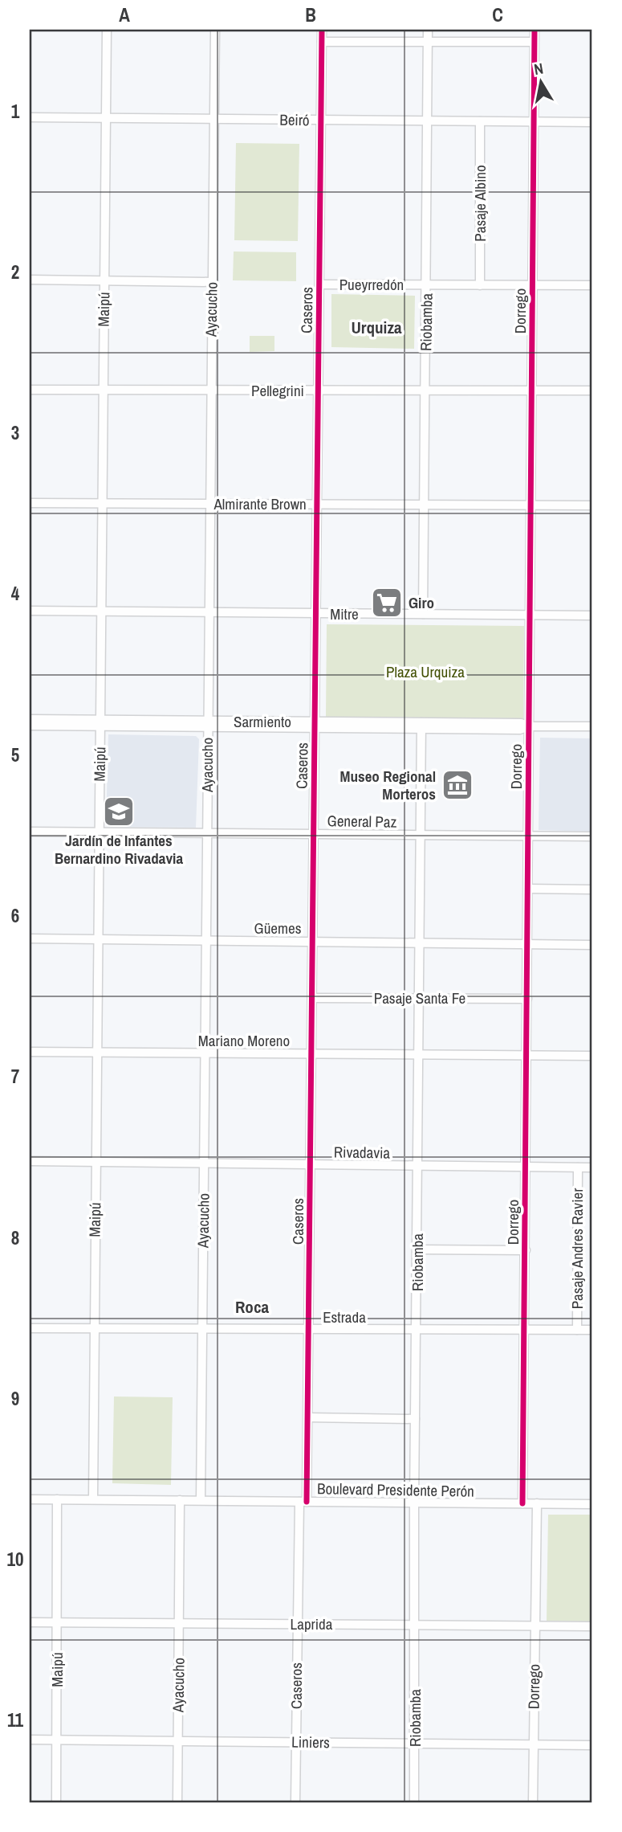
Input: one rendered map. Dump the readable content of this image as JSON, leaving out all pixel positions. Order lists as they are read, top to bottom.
{
  "streets": {
    "street": [
      "Beiró",
      "Pasaje Albino",
      "Pueyrredón",
      "Maipú",
      "Ayacucho",
      "Caseros",
      "Dorrego",
      "Riobamba",
      "Pellegrini",
      "Almirante Brown",
      "Mitre",
      "Sarmiento",
      "General Paz",
      "Güemes",
      "Pasaje Santa Fe",
      "Mariano Moreno",
      "Rivadavia",
      "Pasaje Andres Ravier",
      "Estrada",
      "Boulevard Presidente Perón",
      "Laprida",
      "Liniers"
    ]
  },
  "crossings": [
    ["Beiró", "Pasaje Albino"],
    ["Beiró", "Maipú"],
    ["Beiró", "Ayacucho"],
    ["Beiró", "Caseros"],
    ["Beiró", "Dorrego"],
    ["Beiró", "Riobamba"],
    ["Pasaje Albino", "Pueyrredón"],
    ["Pueyrredón", "Caseros"],
    ["Pueyrredón", "Dorrego"],
    ["Pueyrredón", "Riobamba"],
    ["Maipú", "Pellegrini"],
    ["Maipú", "Almirante Brown"],
    ["Maipú", "Mitre"],
    ["Maipú", "Sarmiento"],
    ["Maipú", "General Paz"],
    ["Maipú", "Güemes"],
    ["Maipú", "Mariano Moreno"],
    ["Maipú", "Rivadavia"],
    ["Maipú", "Estrada"],
    ["Maipú", "Boulevard Presidente Perón"],
    ["Maipú", "Laprida"],
    ["Maipú", "Liniers"],
    ["Ayacucho", "Pellegrini"],
    ["Ayacucho", "Almirante Brown"],
    ["Ayacucho", "Mitre"],
    ["Ayacucho", "Sarmiento"],
    ["Ayacucho", "General Paz"],
    ["Ayacucho", "Güemes"],
    ["Ayacucho", "Mariano Moreno"],
    ["Ayacucho", "Rivadavia"],
    ["Ayacucho", "Estrada"],
    ["Ayacucho", "Boulevard Presidente Perón"],
    ["Ayacucho", "Laprida"],
    ["Ayacucho", "Liniers"],
    ["Caseros", "Pellegrini"],
    ["Caseros", "Almirante Brown"],
    ["Caseros", "Mitre"],
    ["Caseros", "Sarmiento"],
    ["Caseros", "General Paz"],
    ["Caseros", "Güemes"],
    ["Caseros", "Pasaje Santa Fe"],
    ["Caseros", "Mariano Moreno"],
    ["Caseros", "Rivadavia"],
    ["Caseros", "Estrada"],
    ["Caseros", "Boulevard Presidente Perón"],
    ["Caseros", "Laprida"],
    ["Caseros", "Liniers"],
    ["Dorrego", "Pellegrini"],
    ["Dorrego", "Almirante Brown"],
    ["Dorrego", "Mitre"],
    ["Dorrego", "Sarmiento"],
    ["Dorrego", "General Paz"],
    ["Dorrego", "Güemes"],
    ["Dorrego", "Pasaje Santa Fe"],
    ["Dorrego", "Mariano Moreno"],
    ["Dorrego", "Rivadavia"],
    ["Dorrego", "Estrada"],
    ["Dorrego", "Boulevard Presidente Perón"],
    ["Dorrego", "Laprida"],
    ["Dorrego", "Liniers"],
    ["Riobamba", "Pellegrini"],
    ["Riobamba", "Almirante Brown"],
    ["Riobamba", "Mitre"],
    ["Riobamba", "Sarmiento"],
    ["Riobamba", "General Paz"],
    ["Riobamba", "Güemes"],
    ["Riobamba", "Pasaje Santa Fe"],
    ["Riobamba", "Mariano Moreno"],
    ["Riobamba", "Rivadavia"],
    ["Riobamba", "Estrada"],
    ["Riobamba", "Boulevard Presidente Perón"],
    ["Riobamba", "Laprida"],
    ["Riobamba", "Liniers"],
    ["Rivadavia", "Pasaje Andres Ravier"],
    ["Pasaje Andres Ravier", "Estrada"]
  ],
  "districts": ["Urquiza", "Roca"],
  "parks": ["Plaza Urquiza"],
  "places": {
    "supermarket": ["Giro"],
    "museum": ["Museo Regional Morteros"],
    "school or university": ["Jardín de Infantes Bernardino Rivadavia"]
  },
  "north": "top",
  "grid": {
    "columns": ["A", "B", "C"],
    "rows": [
      "1",
      "2",
      "3",
      "4",
      "5",
      "6",
      "7",
      "8",
      "9",
      "10",
      "11"
    ]
  }
}
